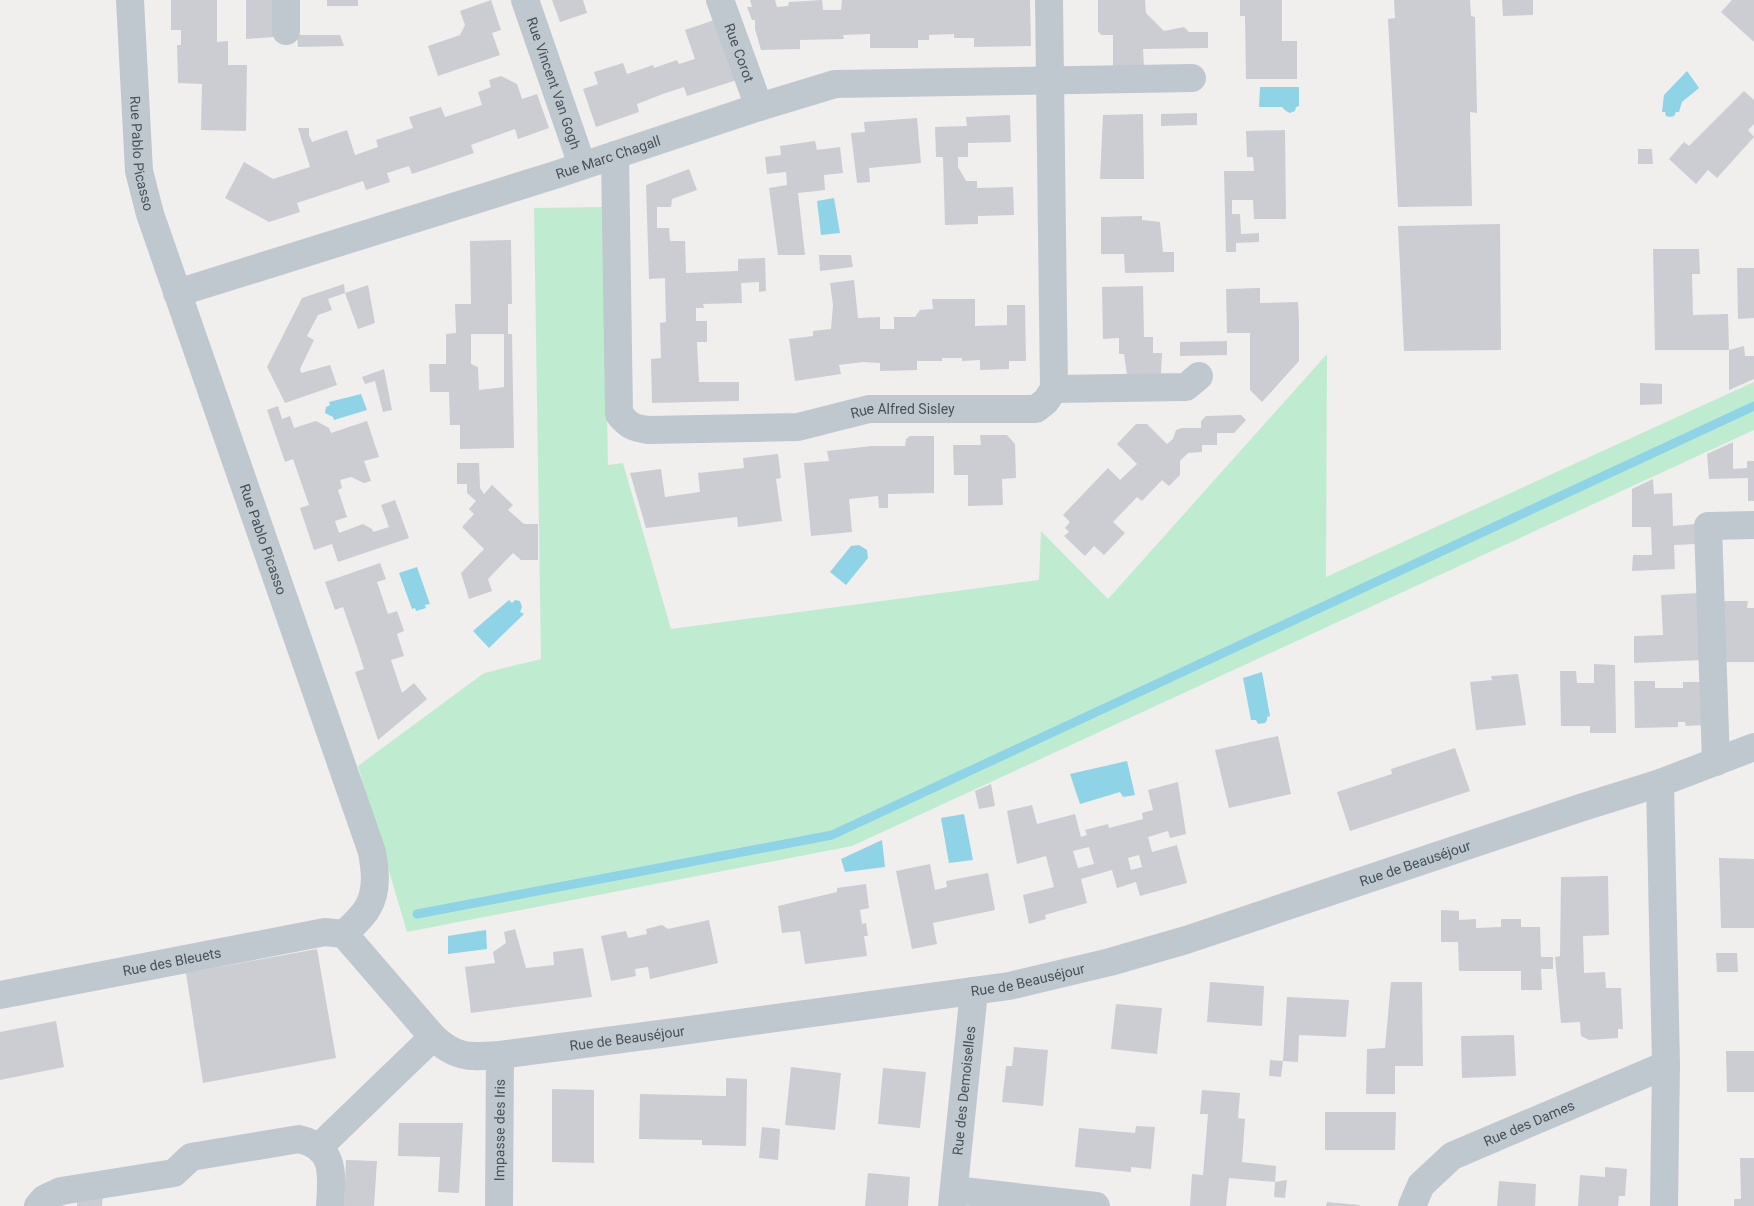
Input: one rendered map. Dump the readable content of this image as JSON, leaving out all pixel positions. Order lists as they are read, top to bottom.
{
  "streets": {
    "street": [
      "Rue Corot",
      "Rue Vincent Van Gogh",
      "Rue Pablo Picasso",
      "Rue Marc Chagall",
      "Rue Alfred Sisley",
      "Rue de Beauséjour",
      "Rue des Bleuets",
      "Rue des Demoiselles",
      "Rue des Dames",
      "Impasse des Iris"
    ]
  },
  "crossings": [
    ["Rue Corot", "Rue Marc Chagall"],
    ["Rue Vincent Van Gogh", "Rue Marc Chagall"],
    ["Rue Pablo Picasso", "Rue Marc Chagall"],
    ["Rue Pablo Picasso", "Rue des Bleuets"],
    ["Rue Marc Chagall", "Rue Alfred Sisley"],
    ["Rue de Beauséjour", "Rue des Demoiselles"],
    ["Rue de Beauséjour", "Impasse des Iris"]
  ]
}
